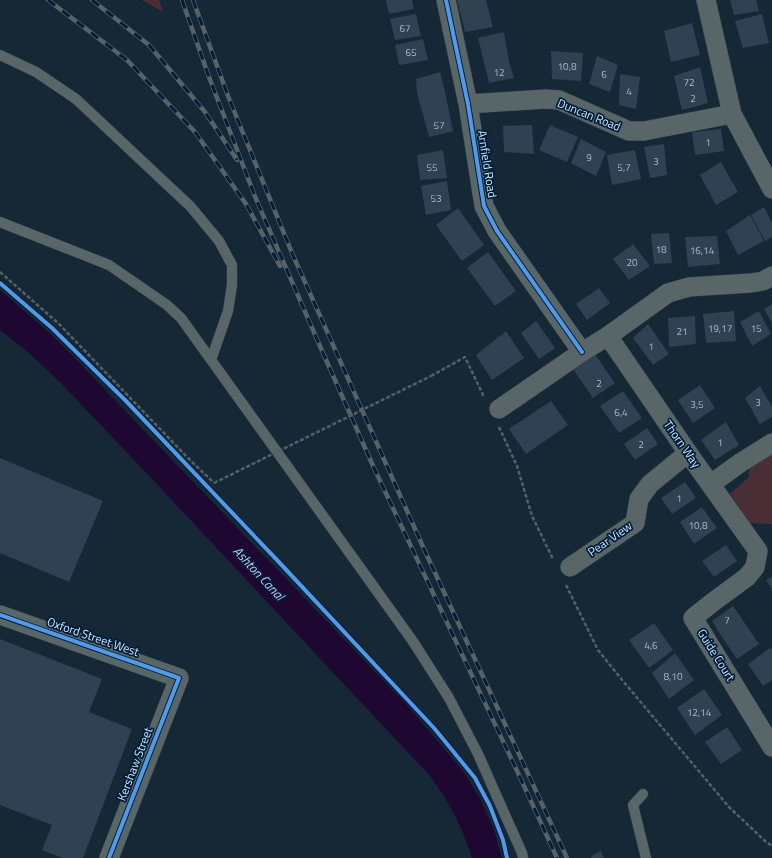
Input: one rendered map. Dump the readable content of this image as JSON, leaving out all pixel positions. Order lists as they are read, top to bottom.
{
  "streets": {
    "street": [
      "Duncan Road",
      "Arnfield Road",
      "Thorn Way",
      "Pear View",
      "Oxford Street West",
      "Guide Court",
      "Kershaw Street"
    ]
  },
  "crossings": [
    ["Duncan Road", "Arnfield Road"],
    ["Thorn Way", "Pear View"],
    ["Thorn Way", "Guide Court"],
    ["Oxford Street West", "Kershaw Street"]
  ],
  "water": ["Ashton Canal"],
  "house_numbers": [
    "67",
    "65",
    "10,8",
    "12",
    "6",
    "72",
    "4",
    "2",
    "57",
    "1",
    "9",
    "3",
    "55",
    "5,7",
    "53",
    "18",
    "16,14",
    "20",
    "19,17",
    "15",
    "21",
    "1",
    "2",
    "3",
    "3,5",
    "6,4",
    "1",
    "2",
    "1",
    "10,8",
    "7",
    "4,6",
    "8,10",
    "12,14"
  ]
}
